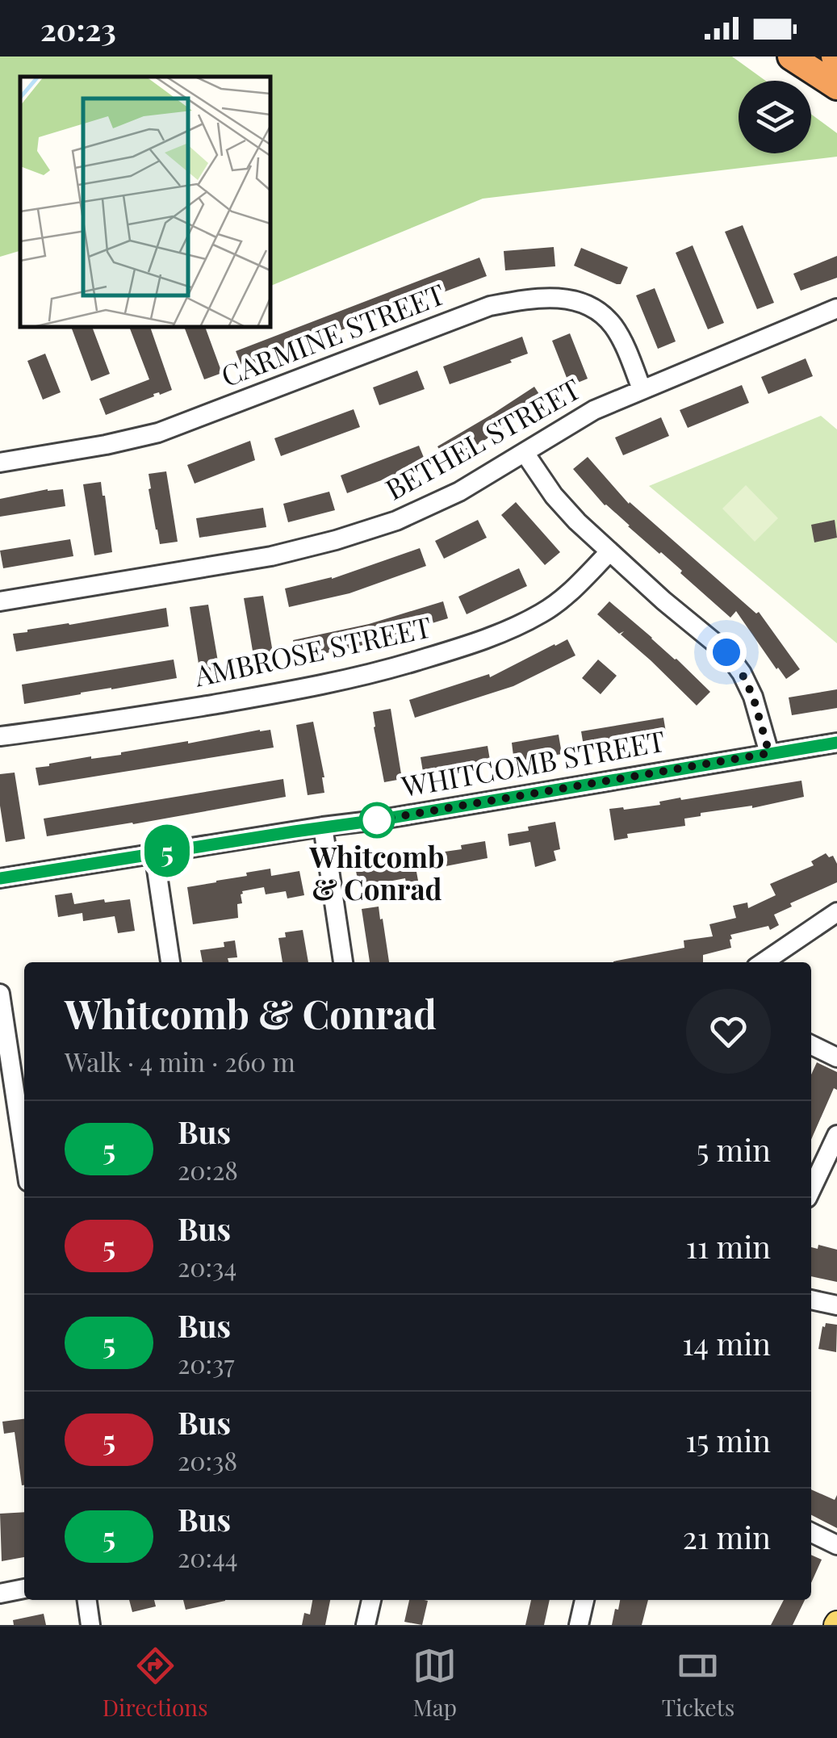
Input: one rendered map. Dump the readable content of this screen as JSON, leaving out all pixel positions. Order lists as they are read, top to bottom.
{
  "streets": {
    "street": [
      "CARMINE STREET",
      "BETHEL STREET",
      "AMBROSE STREET",
      "WHITCOMB STREET"
    ]
  },
  "crossings": [
    ["CARMINE STREET", "BETHEL STREET"]
  ],
  "places": ["Whitcomb & Conrad"],
  "lines": ["bus line 5"],
  "page": {
    "status": "20:23",
    "on_map": "5",
    "heading": ["Whitcomb & Conrad", "Walk · 4 min · 260 m"],
    "list": [
      {
        "mark": "5",
        "name": "Bus",
        "note": "20:28",
        "value": "5 min"
      },
      {
        "mark": "5",
        "name": "Bus",
        "note": "20:34",
        "value": "11 min"
      },
      {
        "mark": "5",
        "name": "Bus",
        "note": "20:37",
        "value": "14 min"
      },
      {
        "mark": "5",
        "name": "Bus",
        "note": "20:38",
        "value": "15 min"
      },
      {
        "mark": "5",
        "name": "Bus",
        "note": "20:44",
        "value": "21 min"
      }
    ],
    "tabs": ["Directions", "Map", "Tickets"]
  }
}
